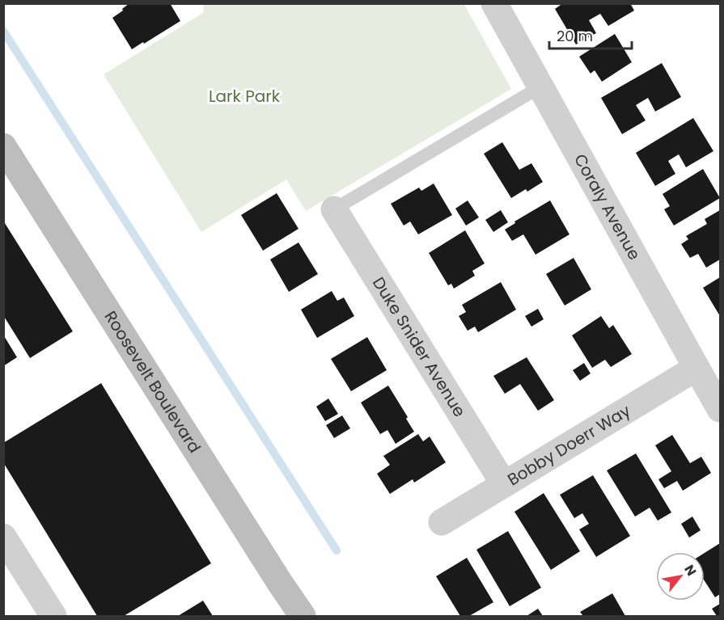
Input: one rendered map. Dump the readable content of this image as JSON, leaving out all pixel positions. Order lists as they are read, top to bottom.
{
  "streets": {
    "main road": ["Roosevelt Boulevard"],
    "street": ["Coraly Avenue", "Duke Snider Avenue", "Bobby Doerr Way"]
  },
  "crossings": [
    ["Coraly Avenue", "Bobby Doerr Way"],
    ["Duke Snider Avenue", "Bobby Doerr Way"]
  ],
  "parks": ["Lark Park"],
  "scale_bar": "20 m",
  "north": "top right"
}
